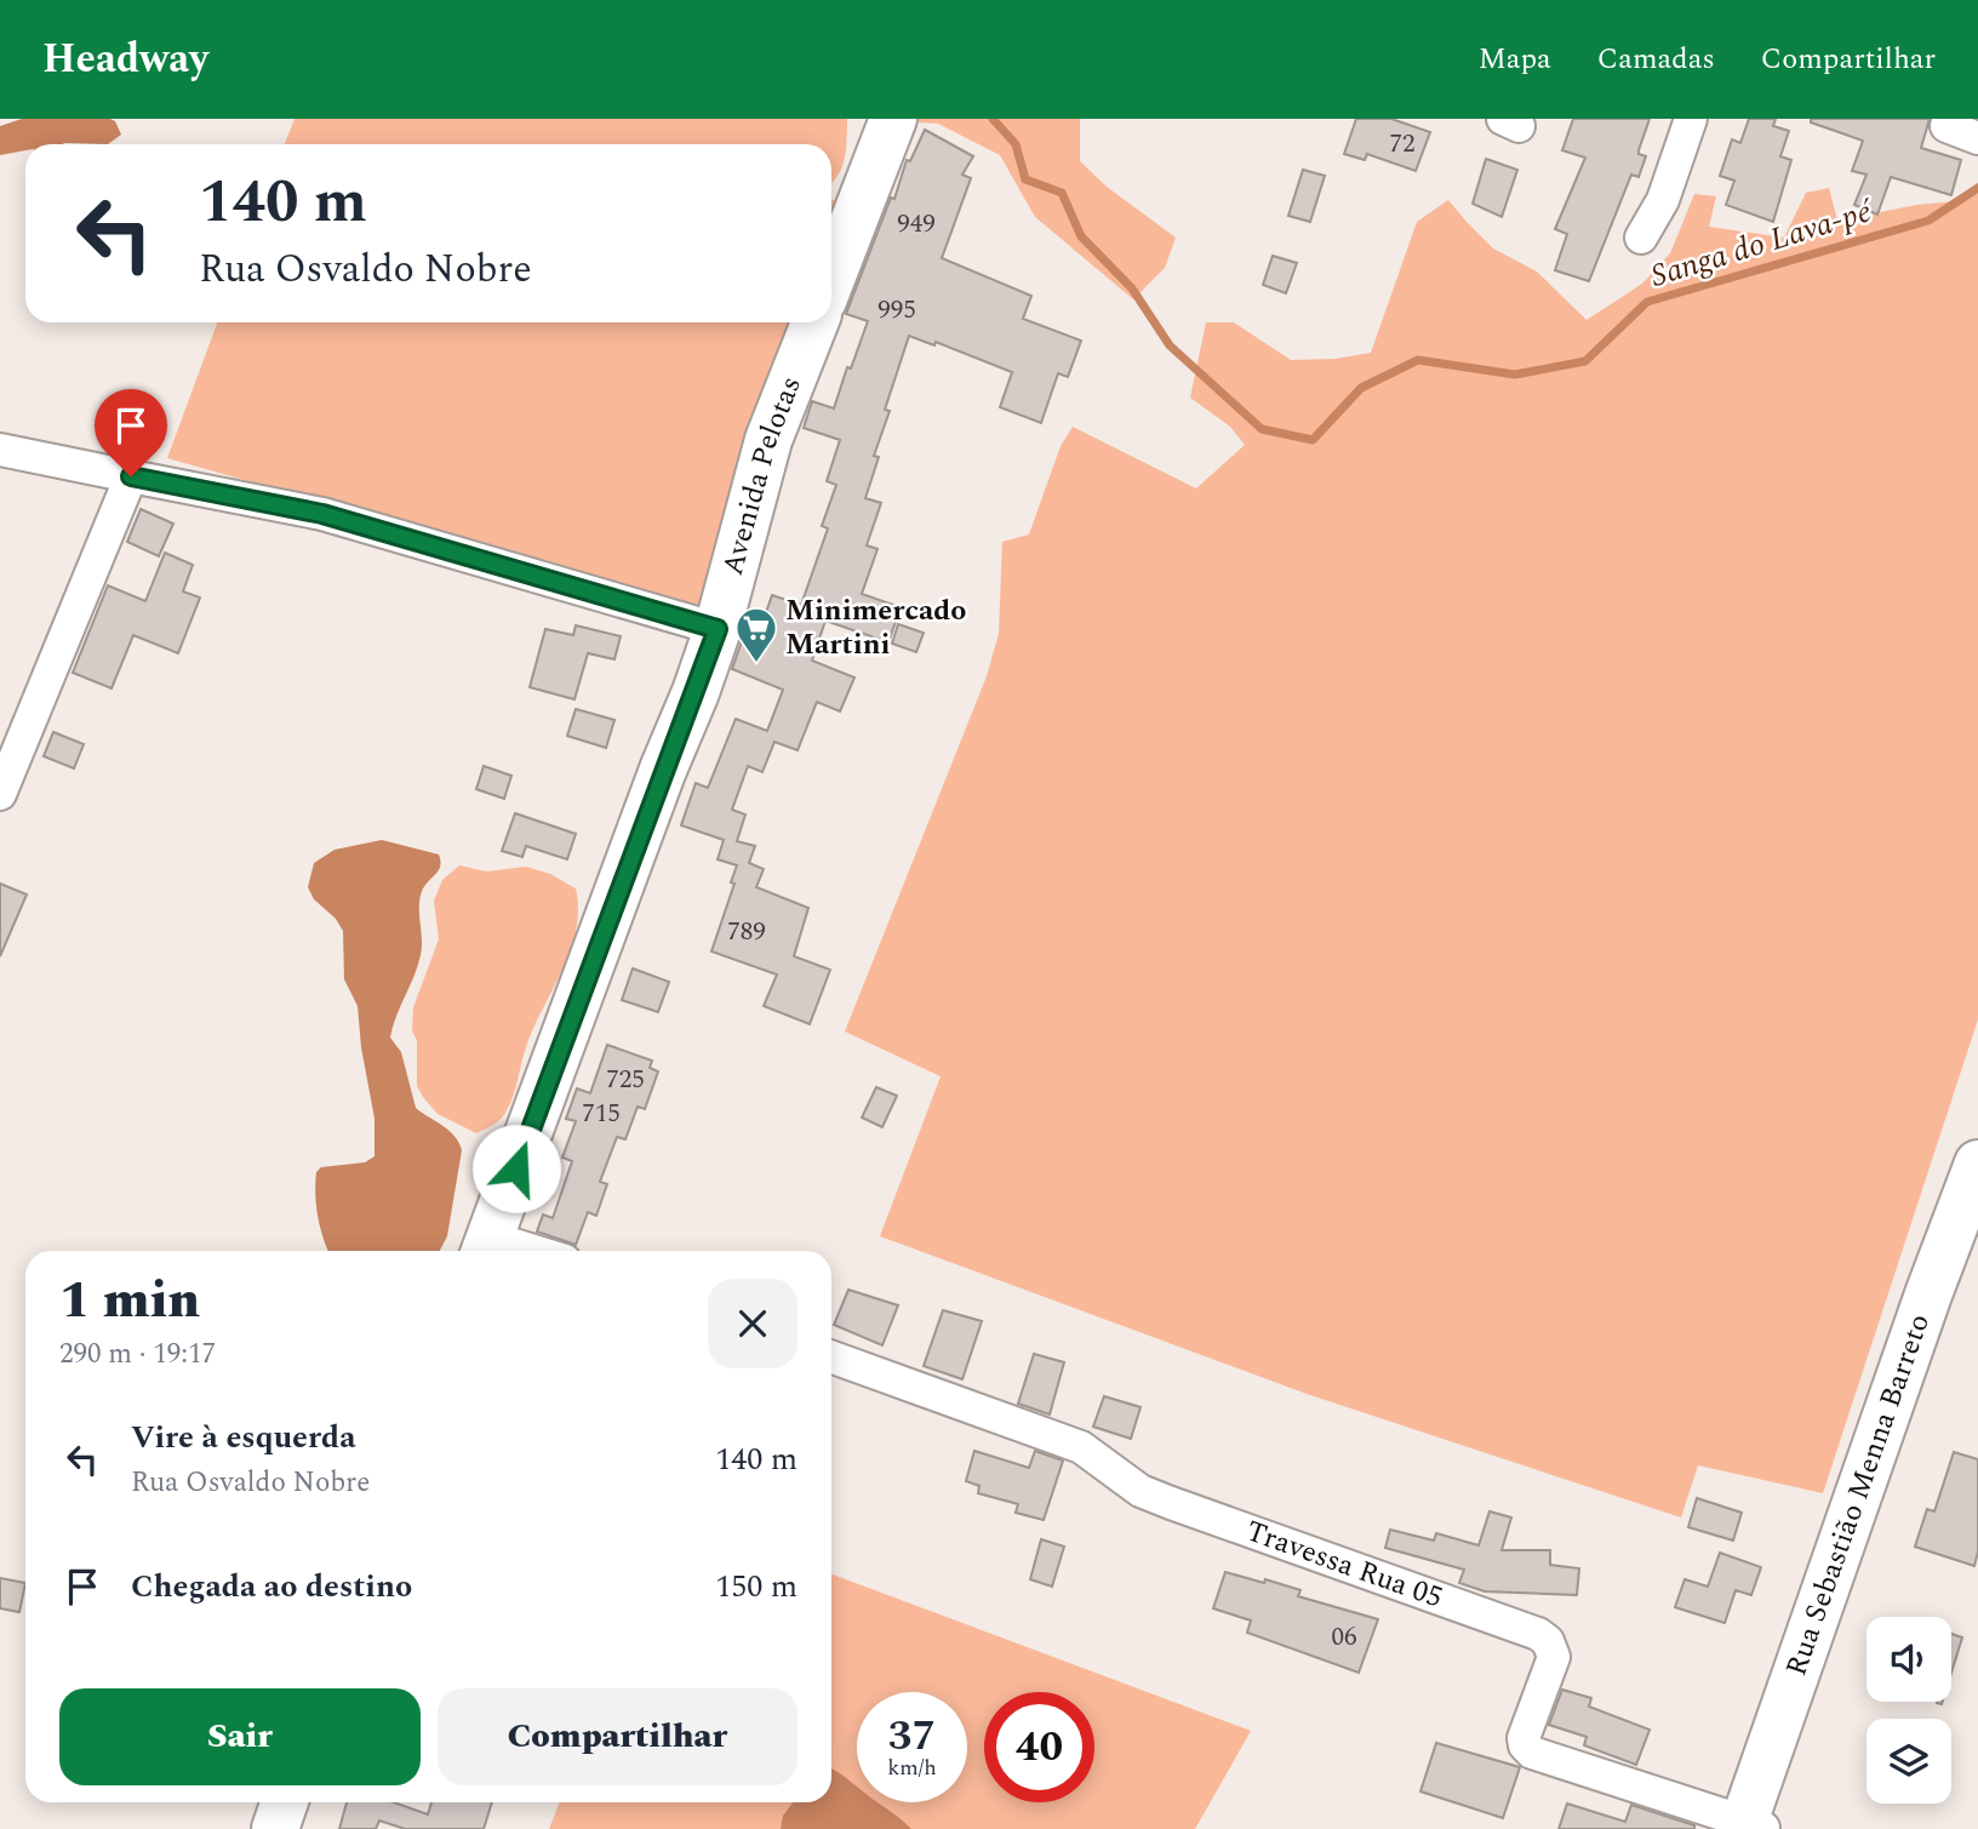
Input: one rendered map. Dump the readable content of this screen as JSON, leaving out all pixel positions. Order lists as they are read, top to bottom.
{
  "streets": {
    "street": ["Avenida Pelotas", "Rua Sebastião Menna Barreto", "Travessa Rua 05"]
  },
  "crossings": [
    ["Rua Sebastião Menna Barreto", "Travessa Rua 05"]
  ],
  "water": ["Sanga do Lava-pé"],
  "places": {
    "supermarket": ["Minimercado Martini"]
  },
  "house_numbers": [
    "72",
    "949",
    "995",
    "789",
    "725",
    "715",
    "06"
  ],
  "page": {
    "header": "Headway",
    "nav": ["Mapa", "Camadas", "Compartilhar"],
    "turn": ["140 m", "Rua Osvaldo Nobre"],
    "heading": ["1 min", "290 m · 19:17"],
    "list": [
      {
        "name": "Vire à esquerda",
        "note": "Rua Osvaldo Nobre",
        "value": "140 m"
      },
      {
        "name": "Chegada ao destino",
        "value": "150 m"
      }
    ],
    "buttons": ["Sair", "Compartilhar"],
    "speed": "37 km/h",
    "limit": "40"
  }
}
